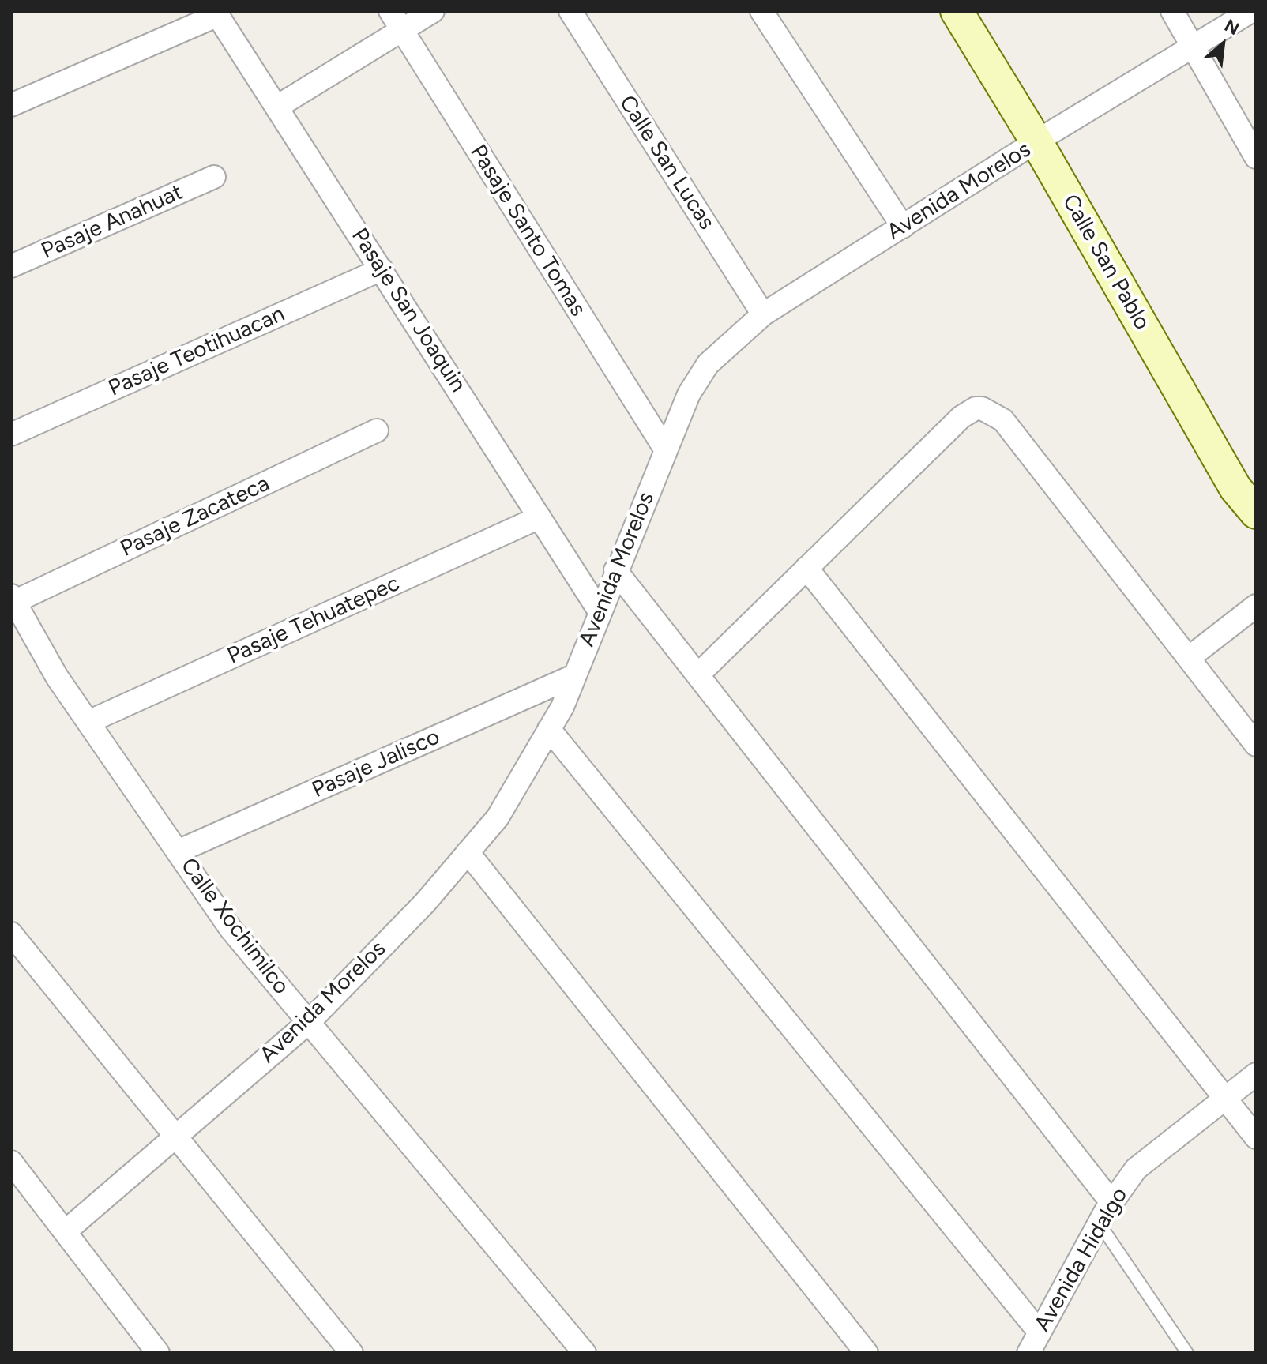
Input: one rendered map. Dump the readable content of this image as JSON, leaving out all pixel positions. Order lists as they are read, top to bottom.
{
  "streets": {
    "street": [
      "Calle San Lucas",
      "Avenida Morelos",
      "Pasaje Anahuat",
      "Pasaje Santo Tomas",
      "Calle San Pablo",
      "Pasaje San Joaquin",
      "Pasaje Teotihuacan",
      "Pasaje Zacateca",
      "Pasaje Tehuatepec",
      "Pasaje Jalisco",
      "Calle Xochimilco",
      "Avenida Hidalgo"
    ]
  },
  "crossings": [
    ["Calle San Lucas", "Avenida Morelos"],
    ["Avenida Morelos", "Pasaje Santo Tomas"],
    ["Avenida Morelos", "Calle San Pablo"],
    ["Avenida Morelos", "Pasaje San Joaquin"],
    ["Avenida Morelos", "Pasaje Jalisco"],
    ["Avenida Morelos", "Calle Xochimilco"],
    ["Pasaje San Joaquin", "Pasaje Teotihuacan"],
    ["Pasaje San Joaquin", "Pasaje Tehuatepec"],
    ["Pasaje Zacateca", "Calle Xochimilco"],
    ["Pasaje Tehuatepec", "Calle Xochimilco"],
    ["Pasaje Jalisco", "Calle Xochimilco"]
  ],
  "north": "top right"
}
